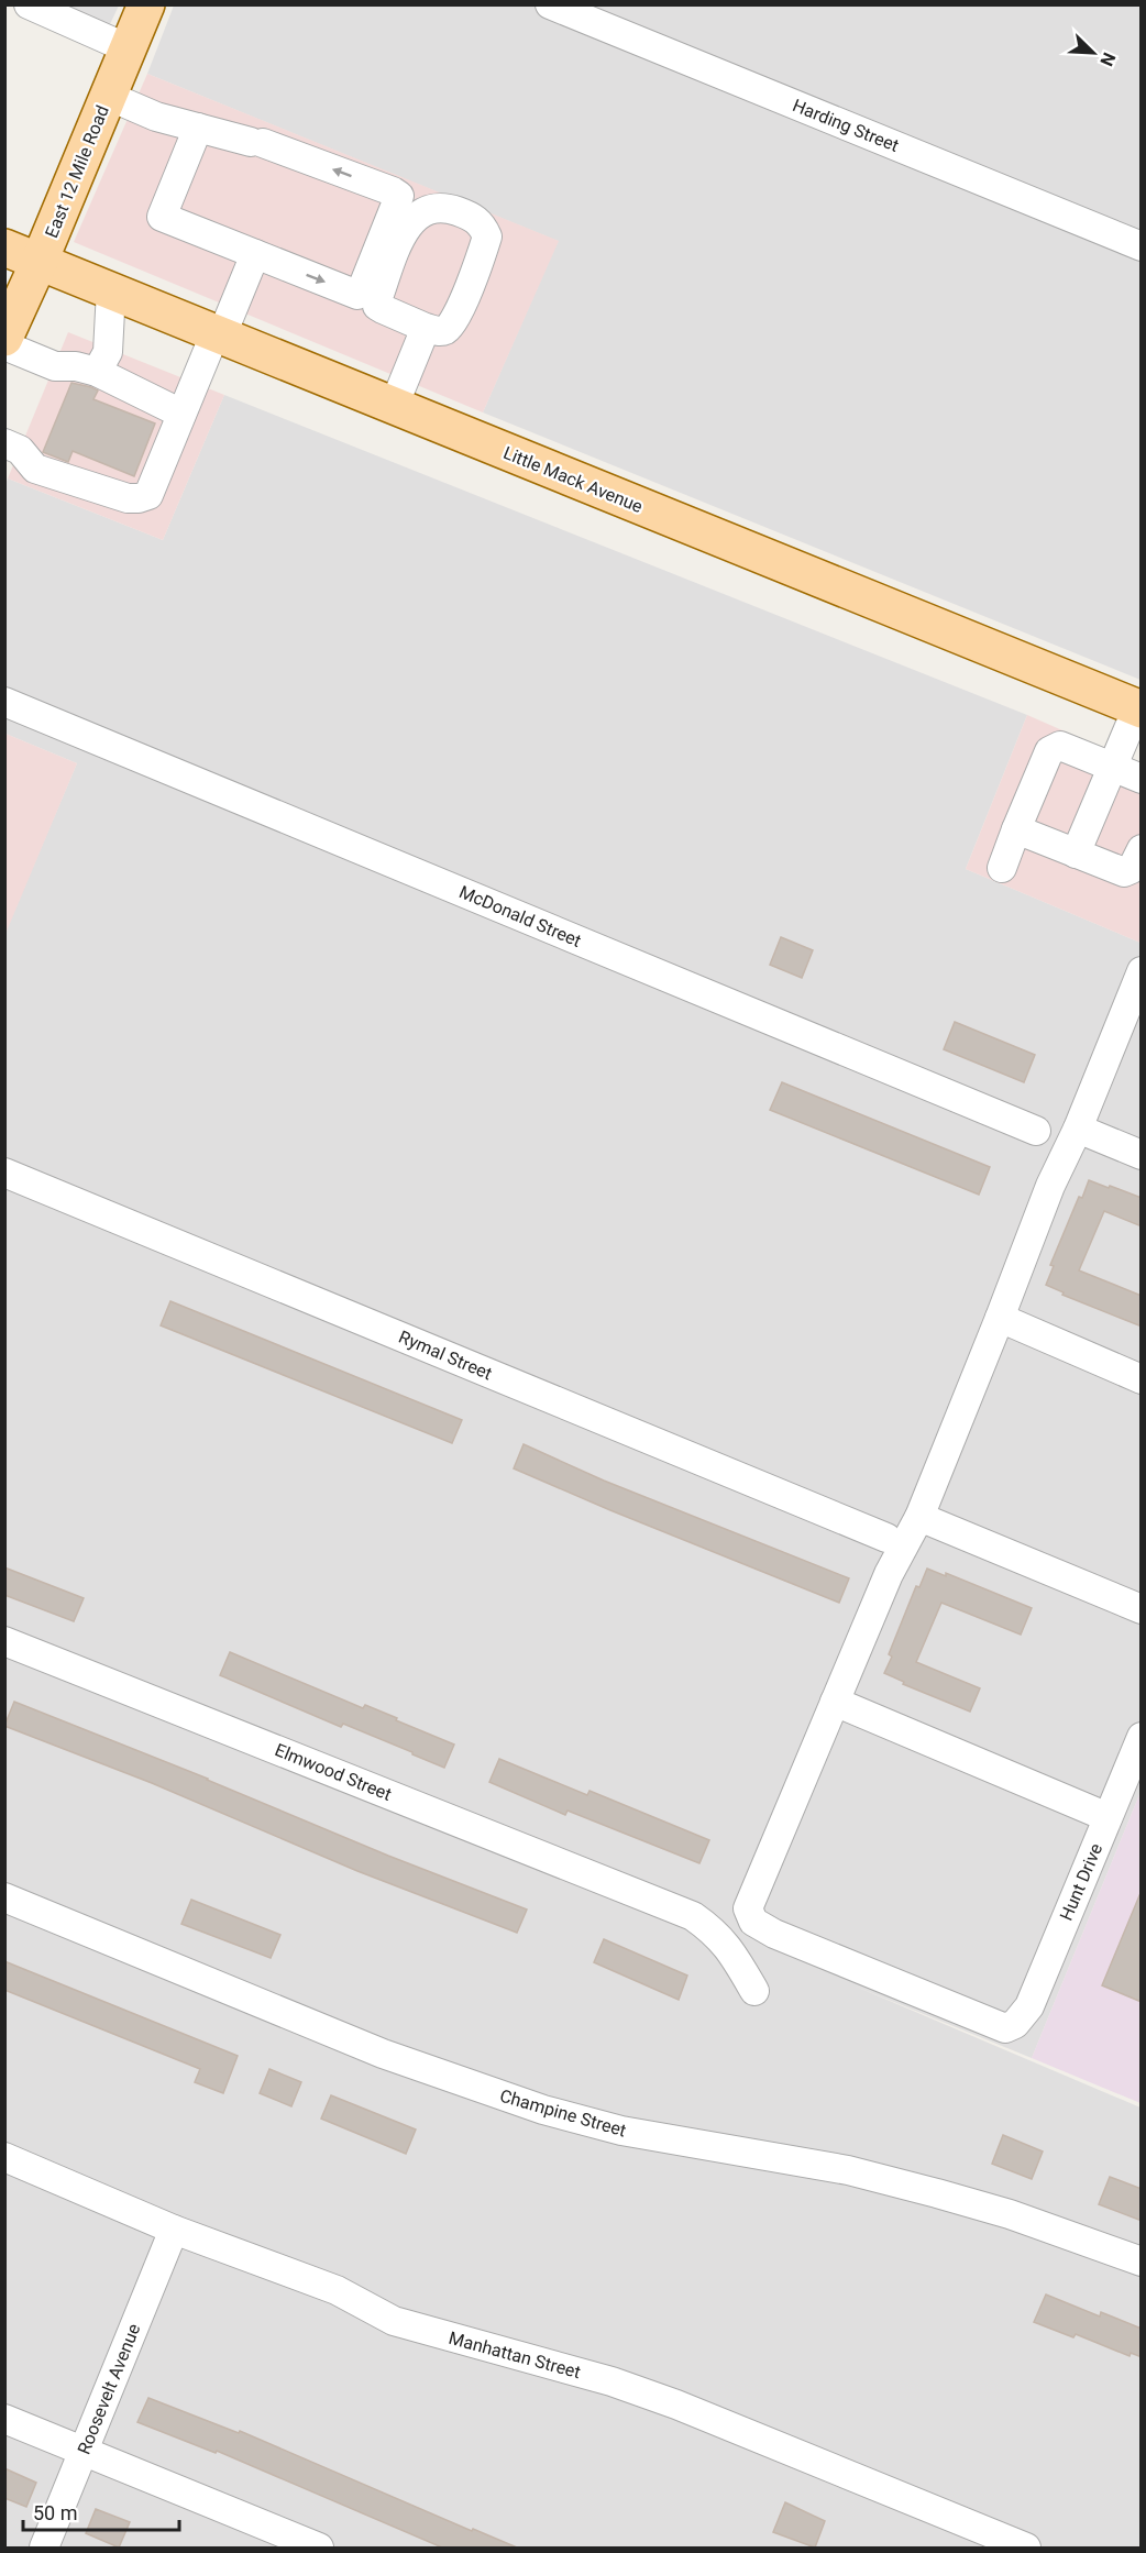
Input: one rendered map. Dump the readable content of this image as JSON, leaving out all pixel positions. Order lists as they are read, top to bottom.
{
  "streets": {
    "main road": ["East 12 Mile Road", "Little Mack Avenue"],
    "street": [
      "Harding Street",
      "McDonald Street",
      "Rymal Street",
      "Elmwood Street",
      "Hunt Drive",
      "Champine Street",
      "Manhattan Street",
      "Roosevelt Avenue"
    ]
  },
  "crossings": [
    ["East 12 Mile Road", "Little Mack Avenue"],
    ["Manhattan Street", "Roosevelt Avenue"]
  ],
  "scale_bar": "50 m",
  "north": "bottom right"
}
